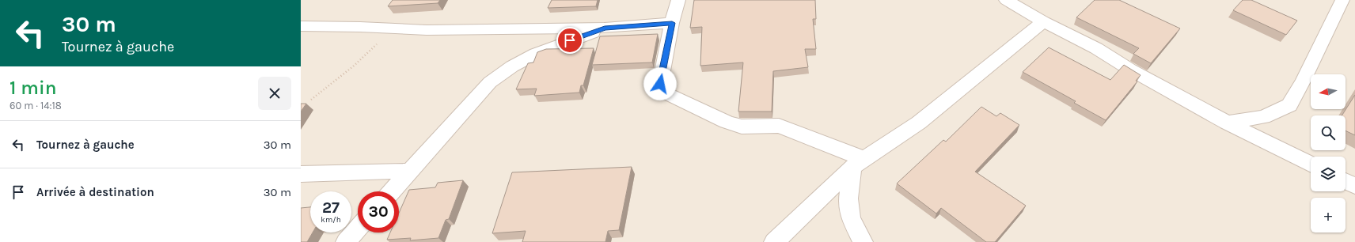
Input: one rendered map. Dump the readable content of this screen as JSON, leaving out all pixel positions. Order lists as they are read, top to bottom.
{
  "north": "left",
  "page": {
    "turn": ["30 m", "Tournez à gauche"],
    "heading": ["1 min", "60 m · 14:18"],
    "map_buttons": "+",
    "list": [
      {
        "name": "Tournez à gauche",
        "value": "30 m"
      },
      {
        "name": "Arrivée à destination",
        "value": "30 m"
      }
    ],
    "speed": "27 km/h",
    "limit": "30"
  }
}
